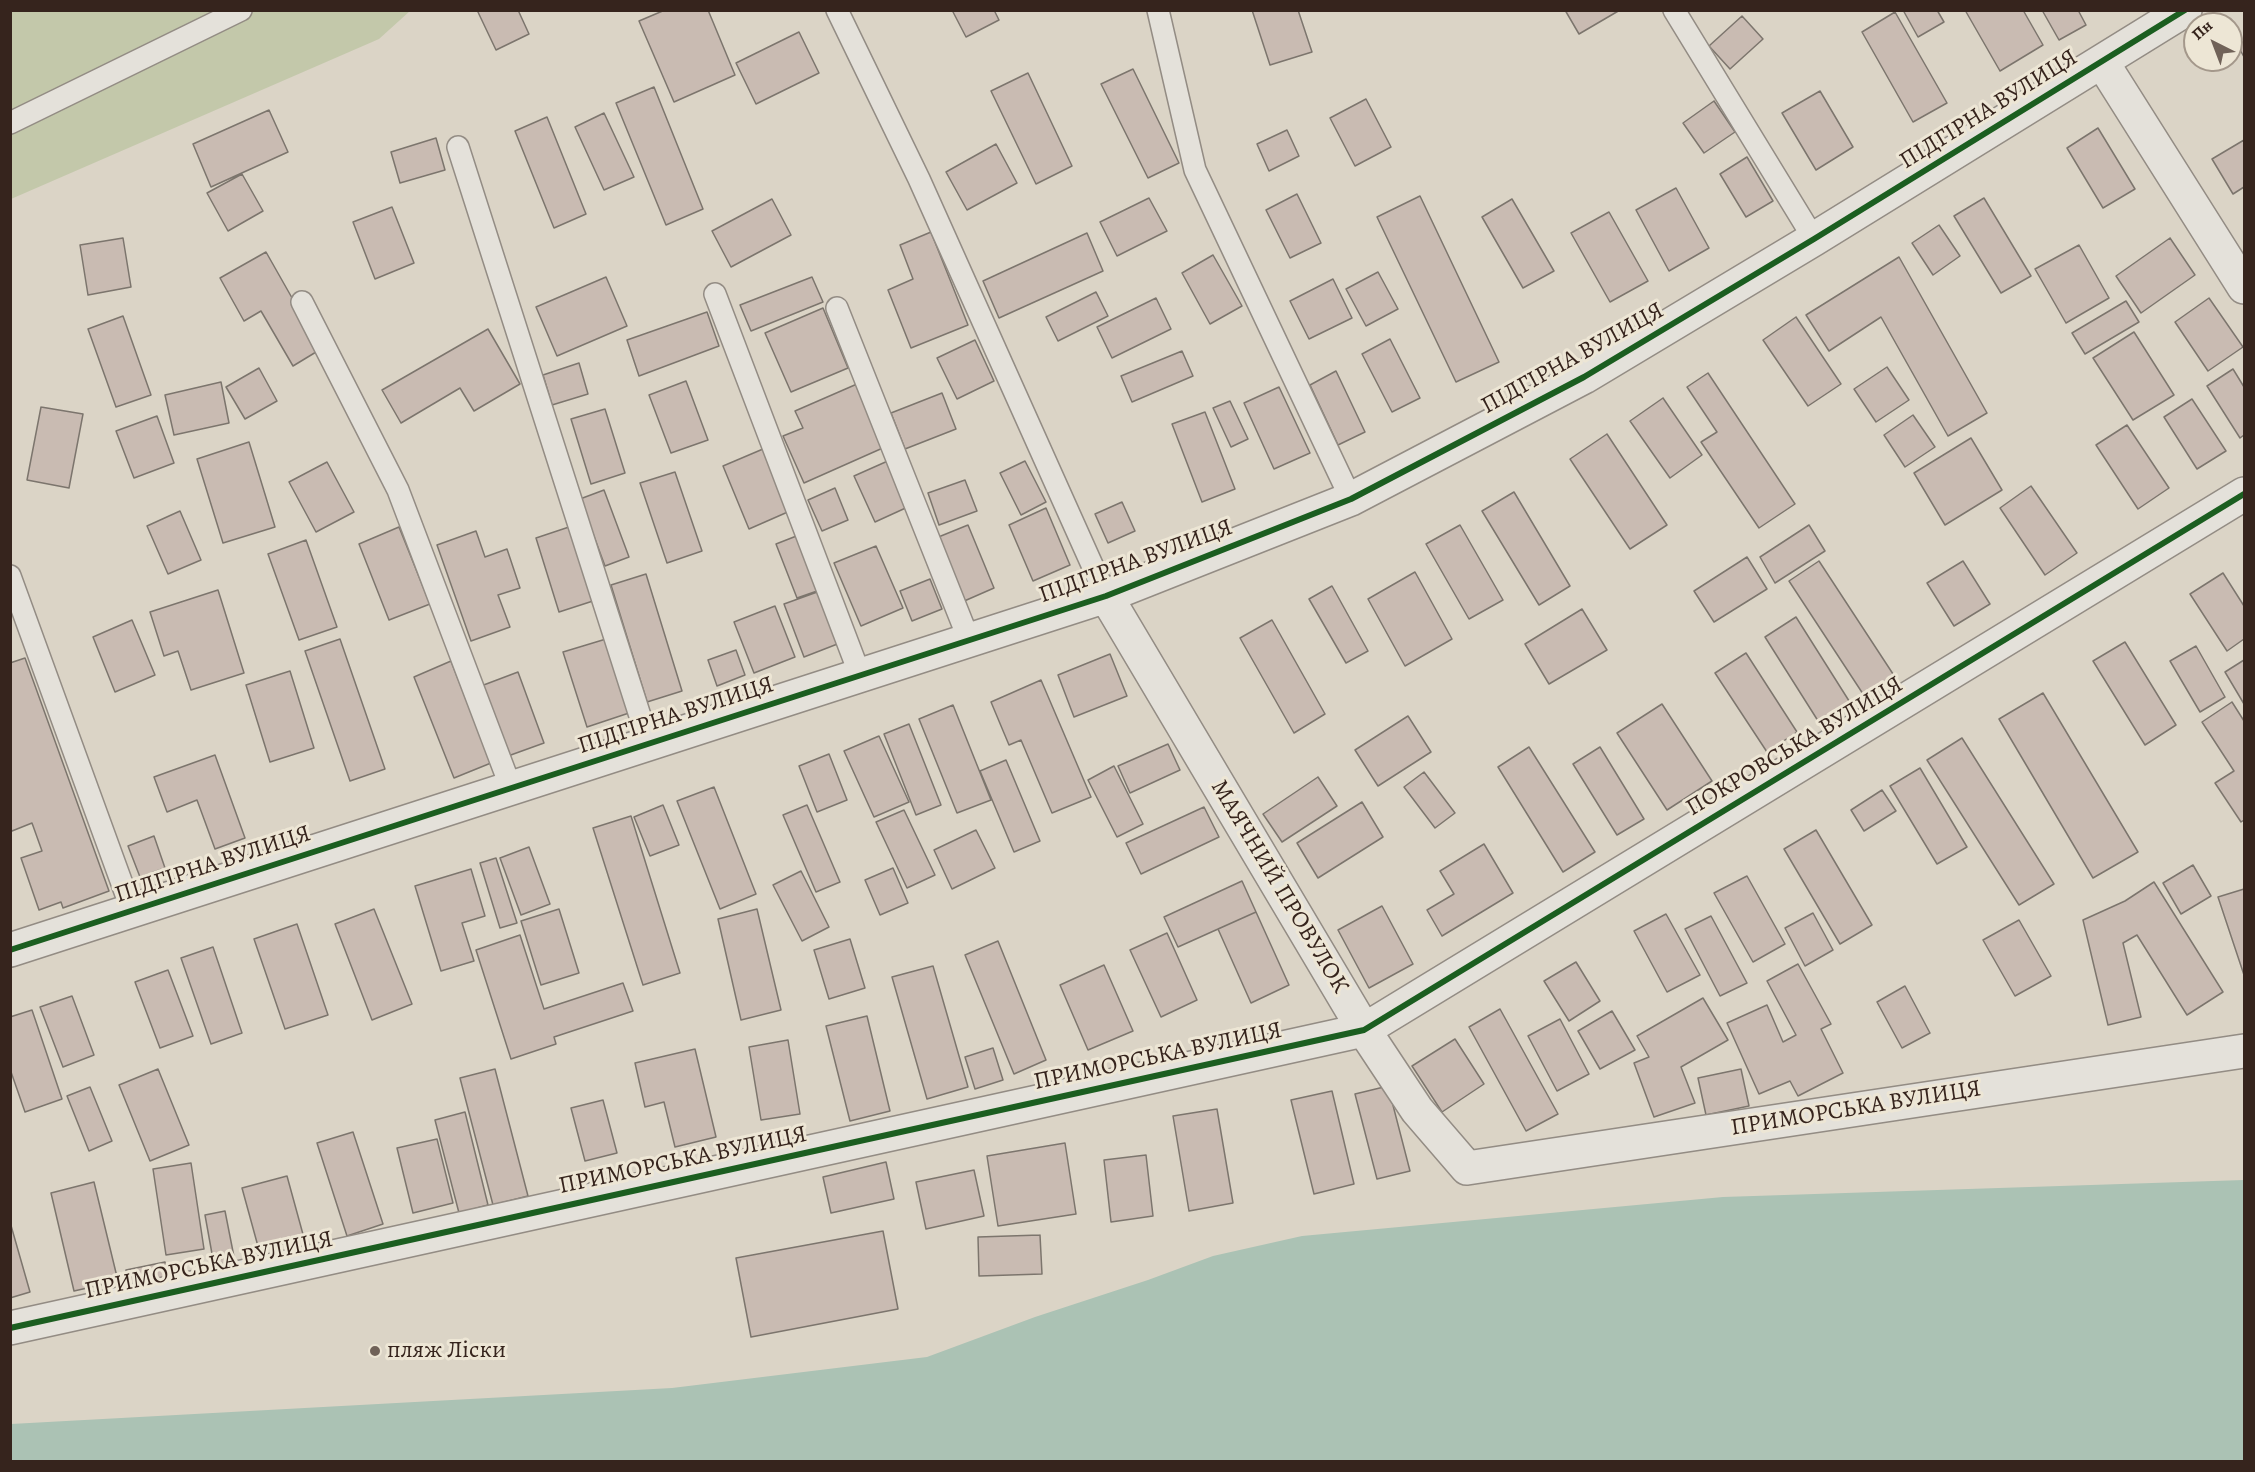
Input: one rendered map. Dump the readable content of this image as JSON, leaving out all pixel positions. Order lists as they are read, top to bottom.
{
  "streets": {
    "street": [
      "ПІДГІРНА ВУЛИЦЯ",
      "ПОКРОВСЬКА ВУЛИЦЯ",
      "МАЯЧНИЙ ПРОВУЛОК",
      "ПРИМОРСЬКА ВУЛИЦЯ"
    ]
  },
  "crossings": [
    ["ПІДГІРНА ВУЛИЦЯ", "МАЯЧНИЙ ПРОВУЛОК"],
    ["ПОКРОВСЬКА ВУЛИЦЯ", "МАЯЧНИЙ ПРОВУЛОК"],
    ["ПОКРОВСЬКА ВУЛИЦЯ", "ПРИМОРСЬКА ВУЛИЦЯ"],
    ["МАЯЧНИЙ ПРОВУЛОК", "ПРИМОРСЬКА ВУЛИЦЯ"]
  ],
  "places": ["пляж Ліски"],
  "north": "top left"
}
